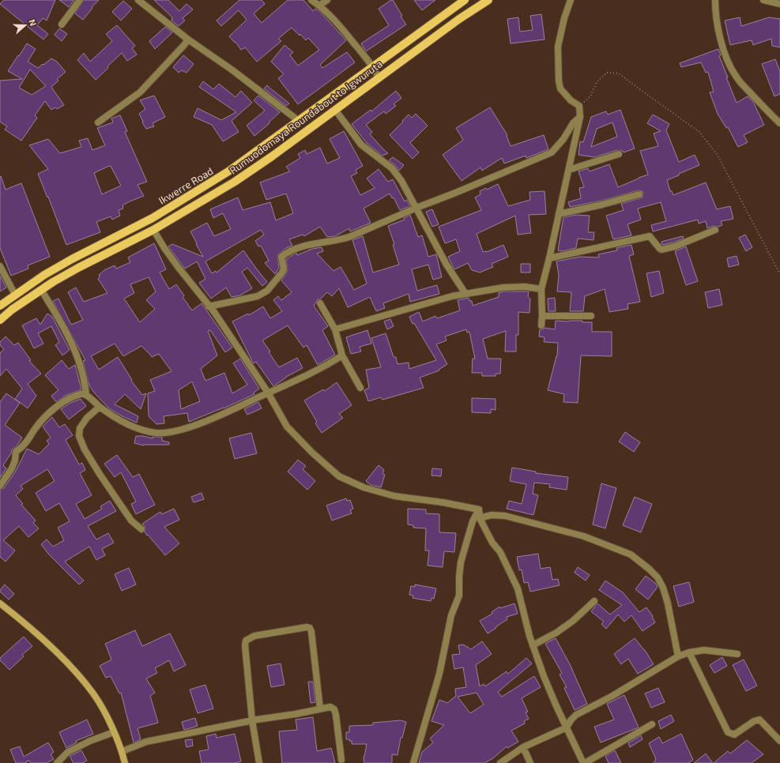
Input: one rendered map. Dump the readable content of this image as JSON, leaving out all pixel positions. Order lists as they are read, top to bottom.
{
  "streets": {
    "main road": ["Rumuodomaya Roundabout to Igwuruta", "Ikwerre Road"]
  },
  "north": "right"
}
